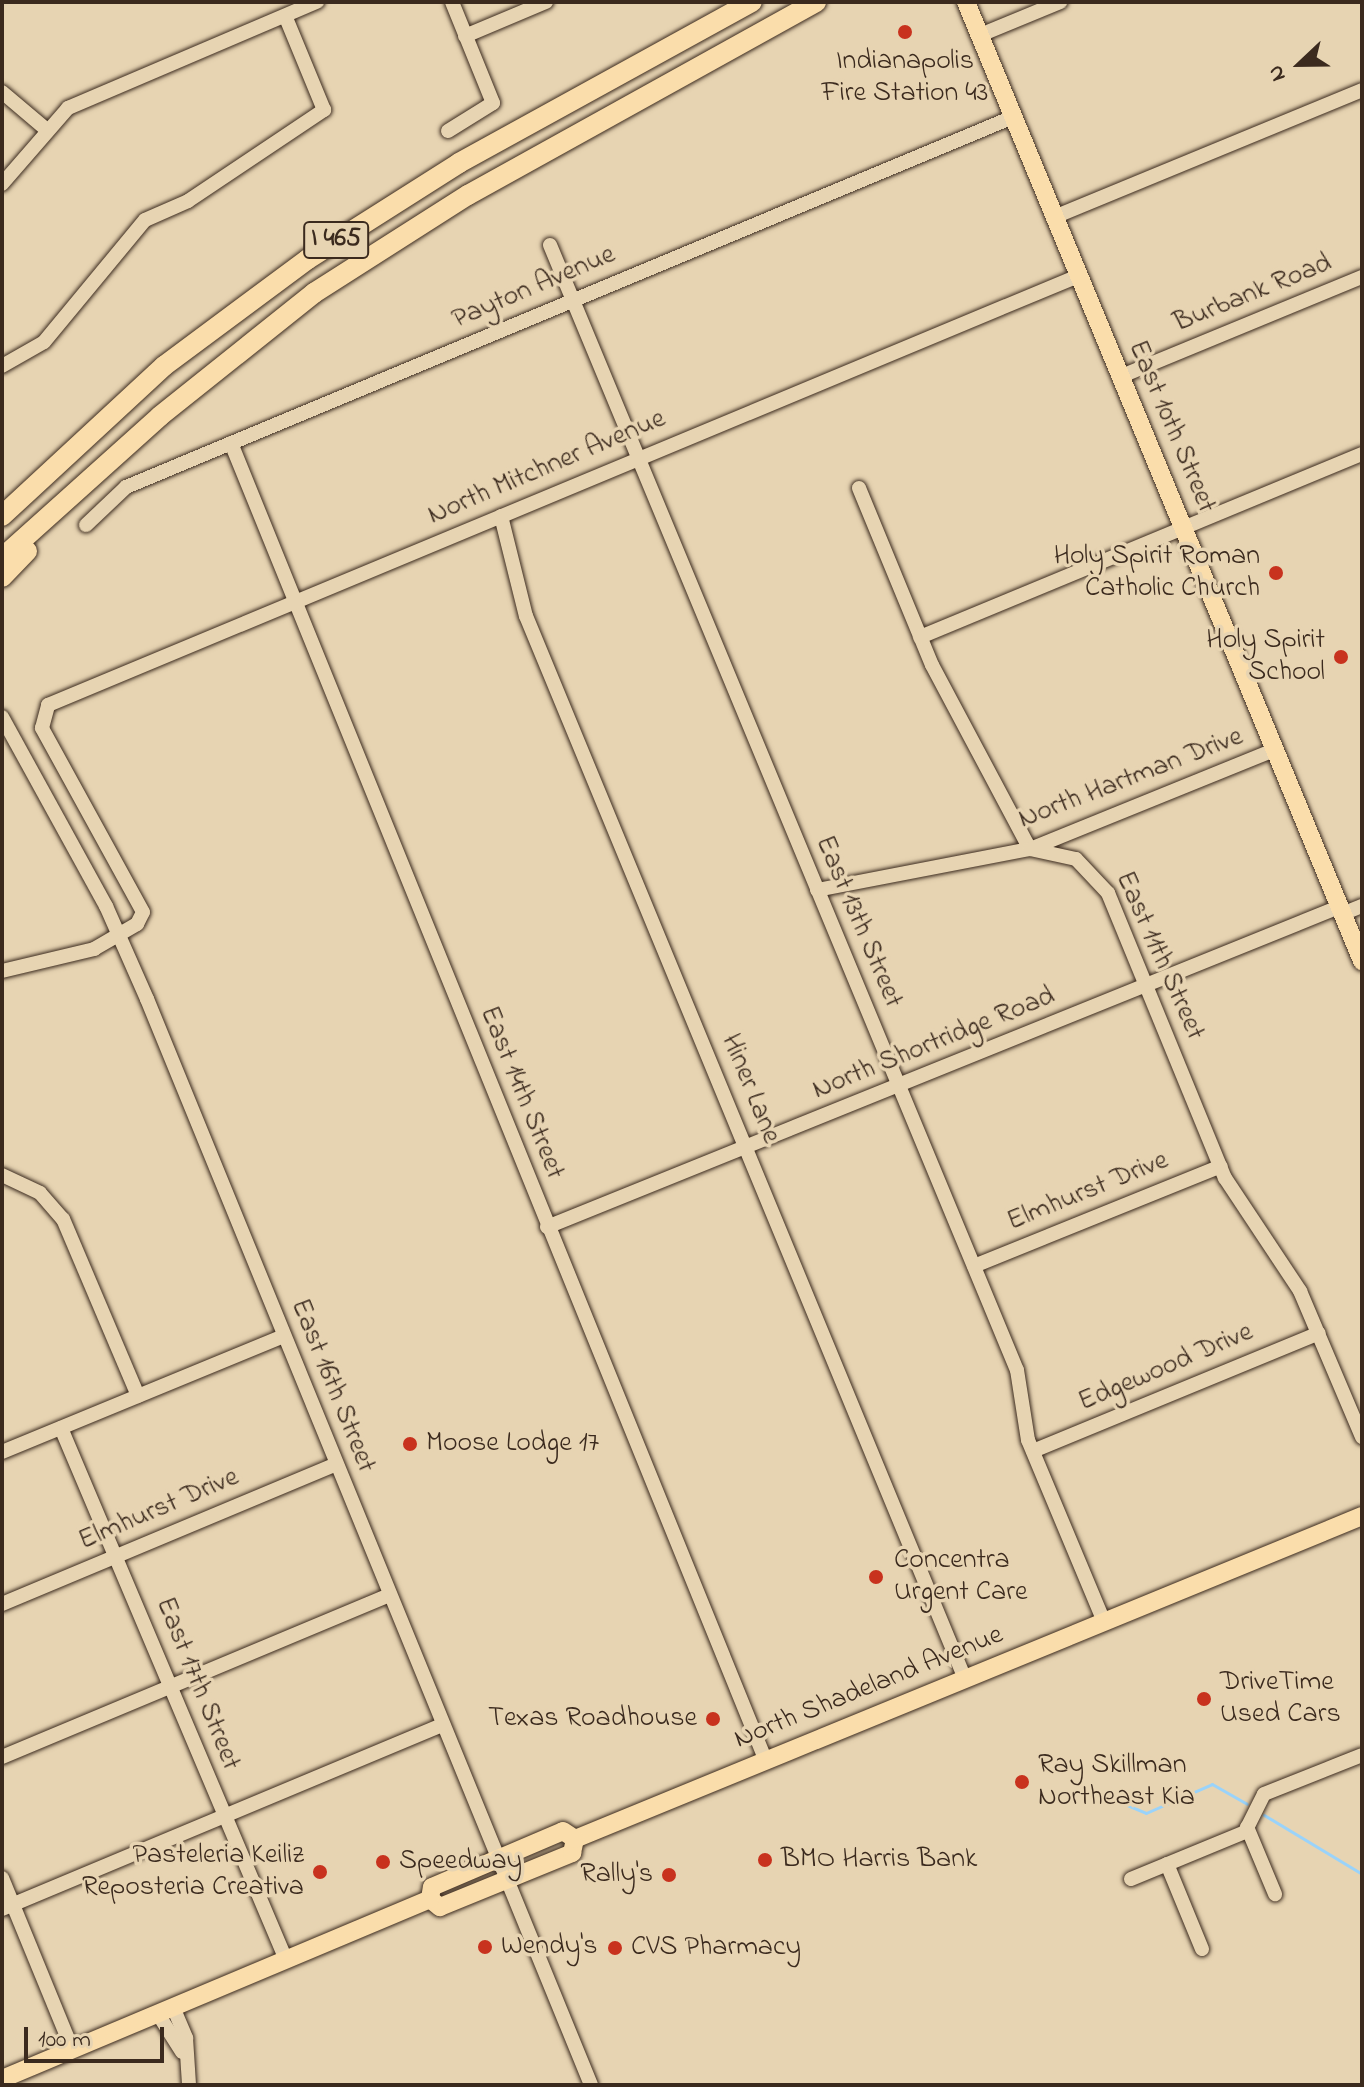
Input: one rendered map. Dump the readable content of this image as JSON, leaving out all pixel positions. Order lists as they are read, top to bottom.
{
  "streets": {
    "highway": ["I 465"],
    "main road": ["East 10th Street", "North Shadeland Avenue"],
    "street": [
      "Payton Avenue",
      "Burbank Road",
      "North Mitchner Avenue",
      "North Hartman Drive",
      "East 13th Street",
      "East 11th Street",
      "North Shortridge Road",
      "Hiner Lane",
      "East 14th Street",
      "Elmhurst Drive",
      "Edgewood Drive",
      "East 16th Street",
      "East 17th Street"
    ]
  },
  "crossings": [
    ["Payton Avenue", "East 10th Street"],
    ["Payton Avenue", "East 13th Street"],
    ["Payton Avenue", "East 14th Street"],
    ["Burbank Road", "East 10th Street"],
    ["East 10th Street", "North Mitchner Avenue"],
    ["East 10th Street", "North Hartman Drive"],
    ["East 10th Street", "North Shortridge Road"],
    ["North Mitchner Avenue", "East 13th Street"],
    ["North Mitchner Avenue", "Hiner Lane"],
    ["North Mitchner Avenue", "East 14th Street"],
    ["North Mitchner Avenue", "East 16th Street"],
    ["North Hartman Drive", "East 13th Street"],
    ["North Hartman Drive", "East 11th Street"],
    ["East 13th Street", "North Shortridge Road"],
    ["East 13th Street", "Elmhurst Drive"],
    ["East 13th Street", "Edgewood Drive"],
    ["East 13th Street", "North Shadeland Avenue"],
    ["East 11th Street", "North Shortridge Road"],
    ["East 11th Street", "Elmhurst Drive"],
    ["East 11th Street", "Edgewood Drive"],
    ["North Shortridge Road", "Hiner Lane"],
    ["North Shortridge Road", "East 14th Street"],
    ["Hiner Lane", "North Shadeland Avenue"],
    ["East 14th Street", "North Shadeland Avenue"],
    ["Elmhurst Drive", "East 16th Street"],
    ["Elmhurst Drive", "East 17th Street"],
    ["East 16th Street", "North Shadeland Avenue"],
    ["East 17th Street", "North Shadeland Avenue"]
  ],
  "places": [
    "Indianapolis Fire Station 43",
    "Holy Spirit Roman Catholic Church",
    "Holy Spirit School",
    "Moose Lodge 17",
    "Concentra Urgent Care",
    "DriveTime Used Cars",
    "Texas Roadhouse",
    "Ray Skillman Northeast Kia",
    "BMO Harris Bank",
    "Speedway",
    "Pasteleria Keiliz Reposteria Creativa",
    "Rally's",
    "Wendy's",
    "CVS Pharmacy"
  ],
  "scale_bar": "100 m",
  "north": "left"
}
